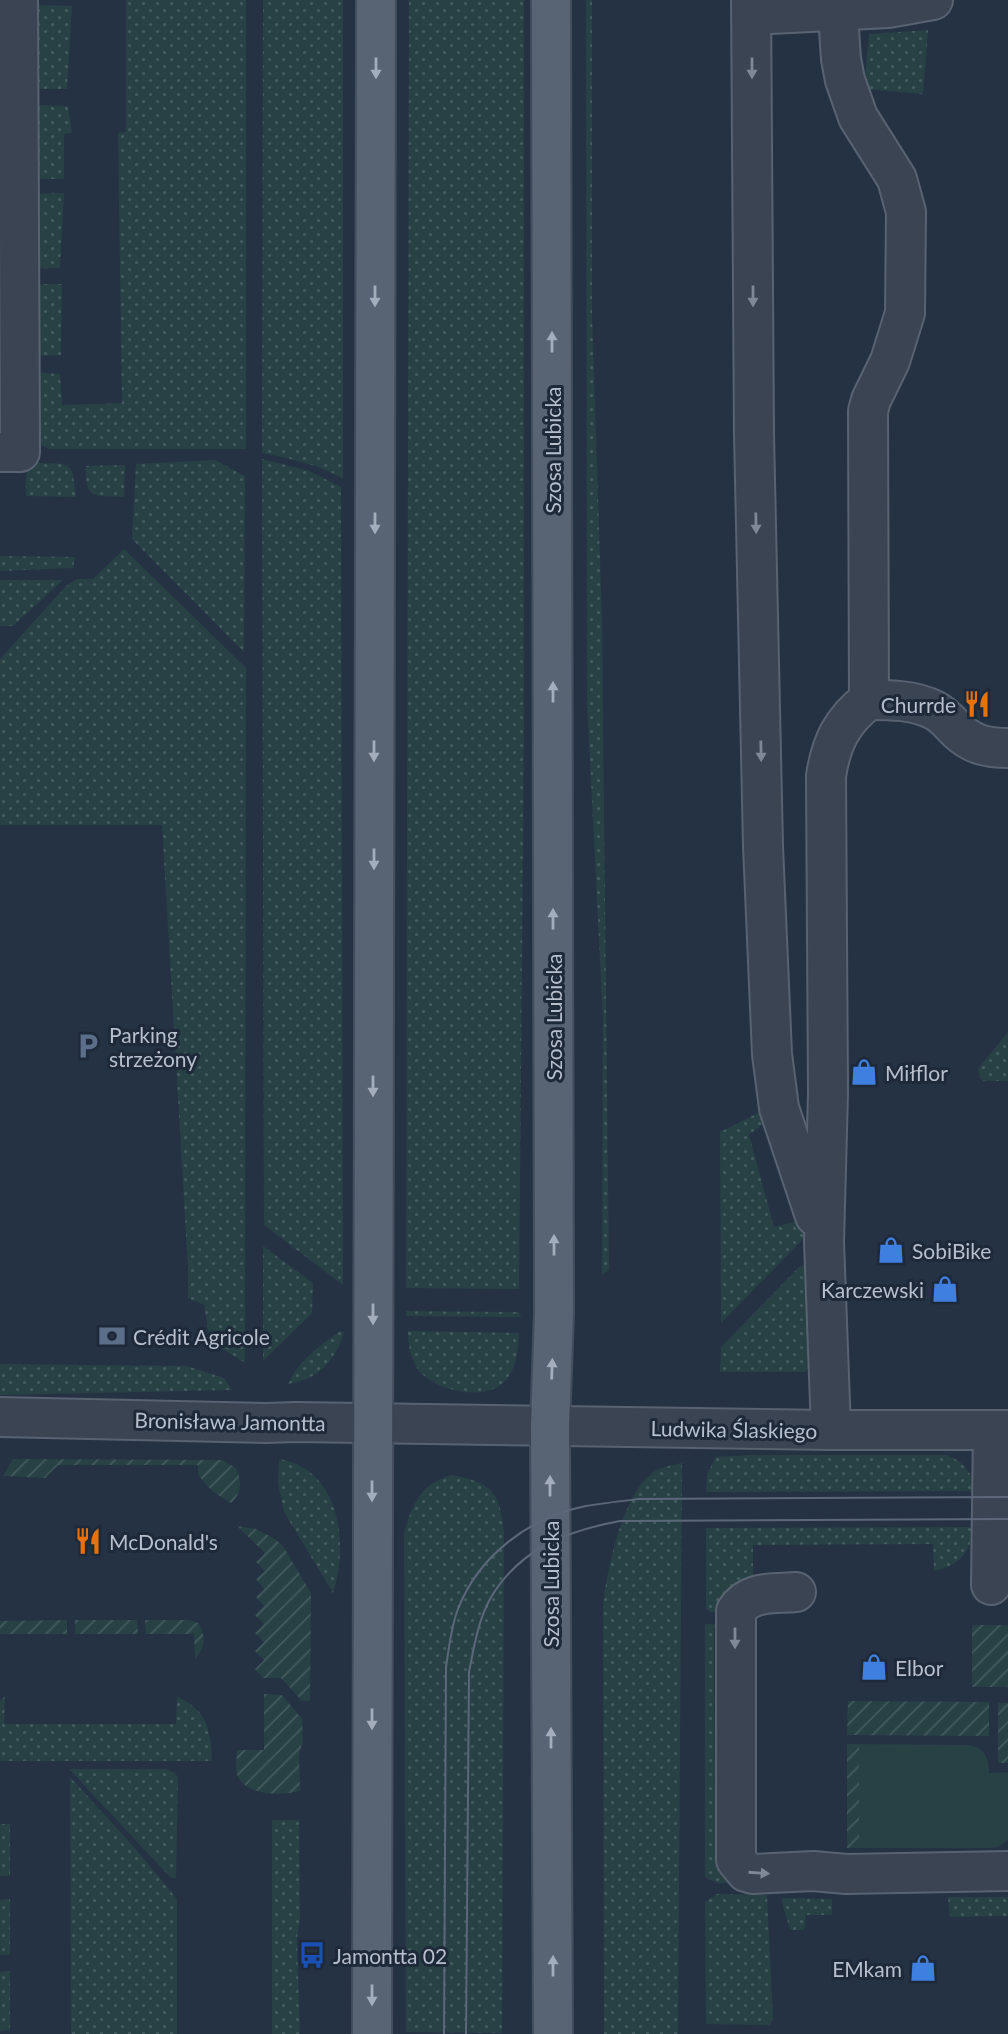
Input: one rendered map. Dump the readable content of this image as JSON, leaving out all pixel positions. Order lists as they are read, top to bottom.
{
  "streets": {
    "main road": ["Szosa Lubicka"],
    "street": ["Bronisława Jamontta", "Ludwika Ślaskiego"]
  },
  "crossings": [
    ["Szosa Lubicka", "Ludwika Ślaskiego"],
    ["Bronisława Jamontta", "Ludwika Ślaskiego"]
  ],
  "places": {
    "restaurant": ["Churrde", "McDonald's"],
    "parking": ["Parking strzeżony"],
    "shop": [
      "Miłflor",
      "SobiBike",
      "Karczewski",
      "Elbor",
      "EMkam"
    ],
    "bank": ["Crédit Agricole"],
    "bus stop": ["Jamontta 02"]
  }
}
